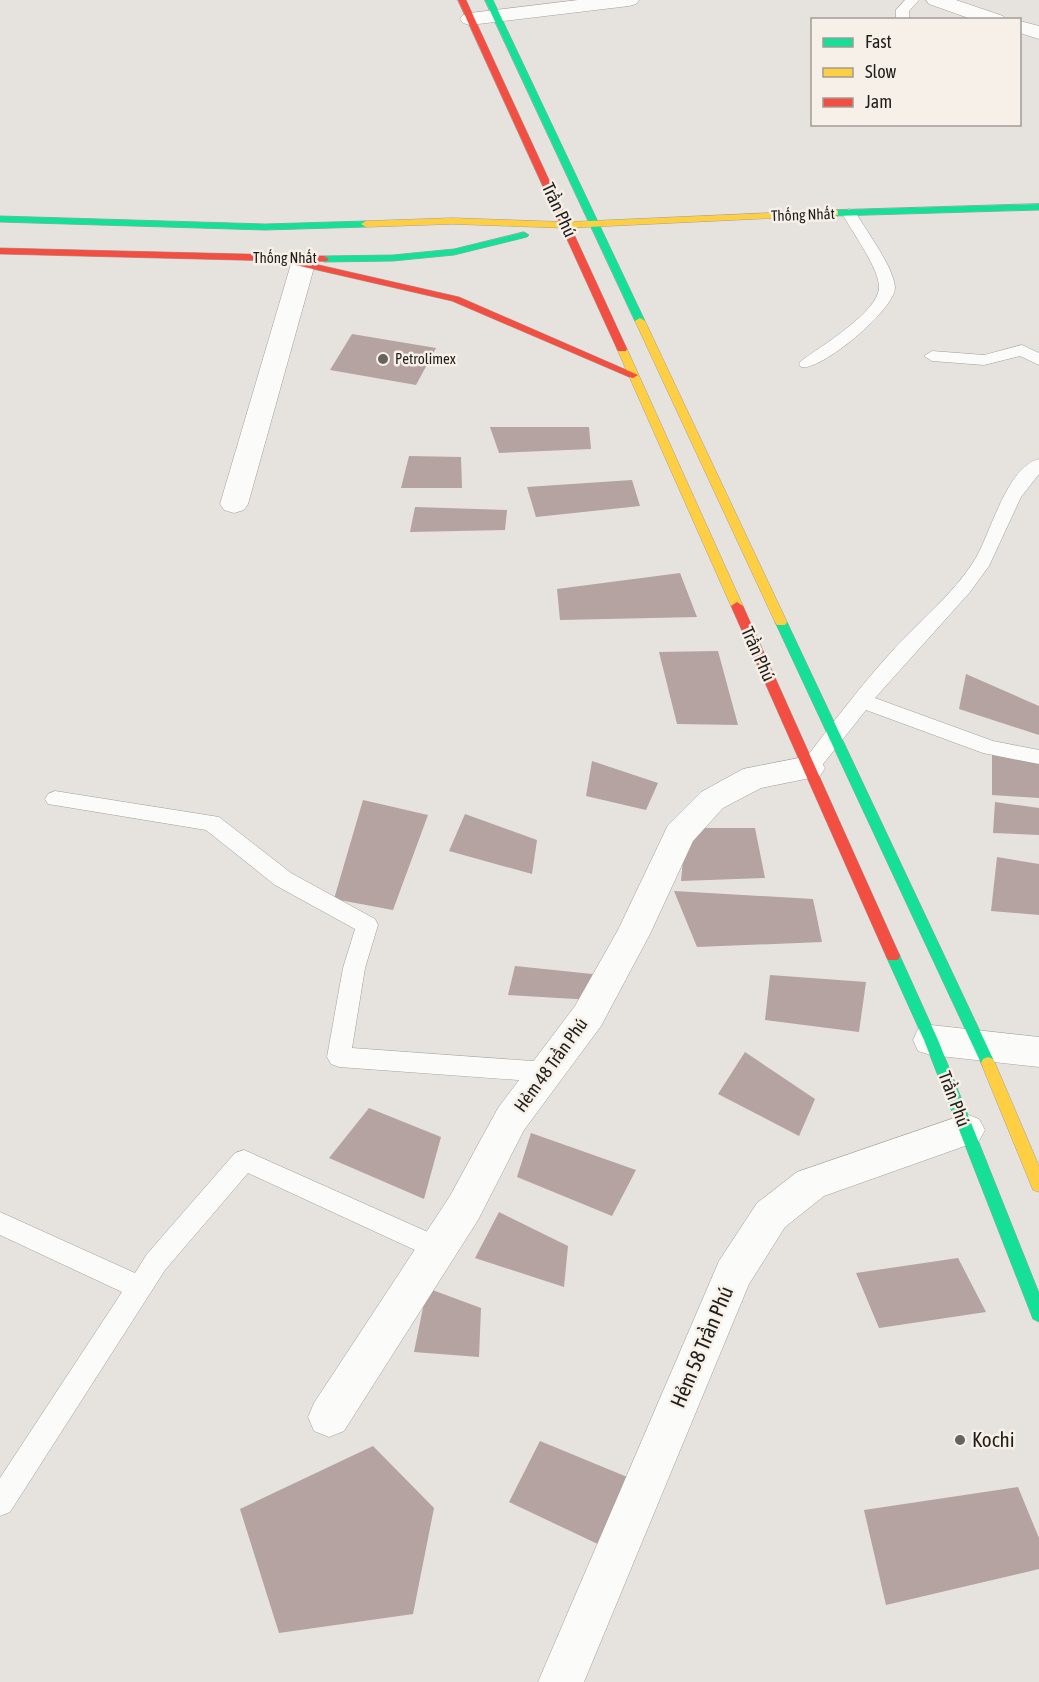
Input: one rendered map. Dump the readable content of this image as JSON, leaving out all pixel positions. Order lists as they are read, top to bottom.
{
  "streets": {
    "main road": ["Trần Phú", "Thống Nhất"],
    "street": ["Hẻm 48 Trần Phú", "Hẻm 58 Trần Phú"]
  },
  "crossings": [
    ["Trần Phú", "Thống Nhất"],
    ["Trần Phú", "Hẻm 48 Trần Phú"],
    ["Trần Phú", "Hẻm 58 Trần Phú"]
  ],
  "places": ["Petrolimex", "Kochi"],
  "legend": ["Fast", "Slow", "Jam"]
}
